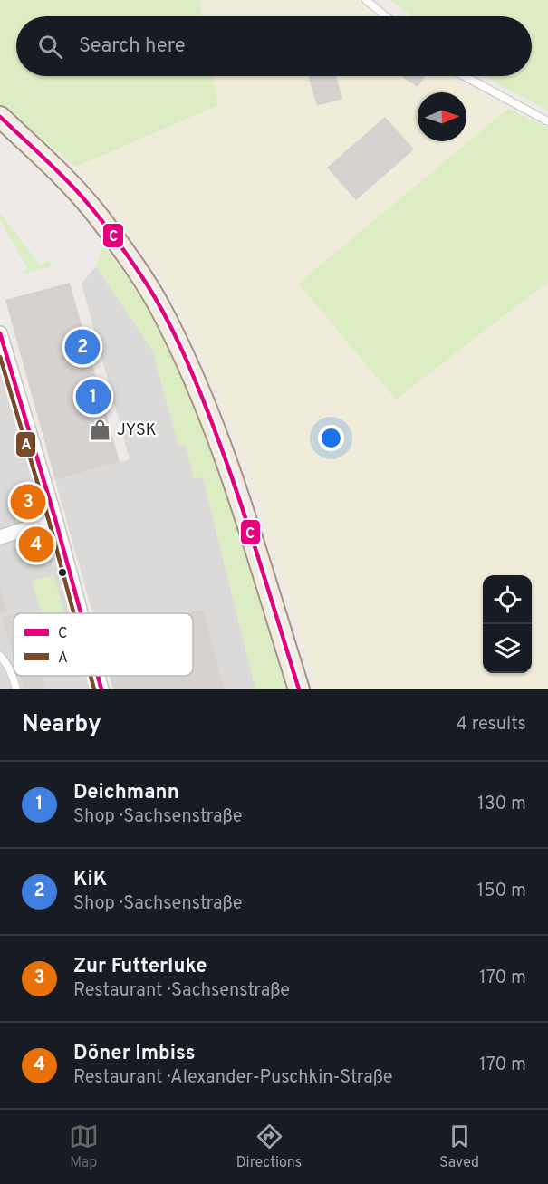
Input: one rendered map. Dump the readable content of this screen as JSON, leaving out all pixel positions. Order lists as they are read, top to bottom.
{
  "places": {
    "shop": ["JYSK"]
  },
  "lines": ["transit line C", "transit line A"],
  "legend": ["C", "A"],
  "north": "right",
  "page": {
    "search": "Search here",
    "pins": [
      "2",
      "1",
      "3",
      "4"
    ],
    "heading": ["Nearby", "4 results"],
    "list": [
      {
        "mark": "1",
        "name": "Deichmann",
        "note": "Shop · Sachsenstraße",
        "value": "130 m"
      },
      {
        "mark": "2",
        "name": "KiK",
        "note": "Shop · Sachsenstraße",
        "value": "150 m"
      },
      {
        "mark": "3",
        "name": "Zur Futterluke",
        "note": "Restaurant · Sachsenstraße",
        "value": "170 m"
      },
      {
        "mark": "4",
        "name": "Döner Imbiss",
        "note": "Restaurant · Alexander-Puschkin-Straße",
        "value": "170 m"
      }
    ],
    "nav": ["Map", "Directions", "Saved"]
  }
}
